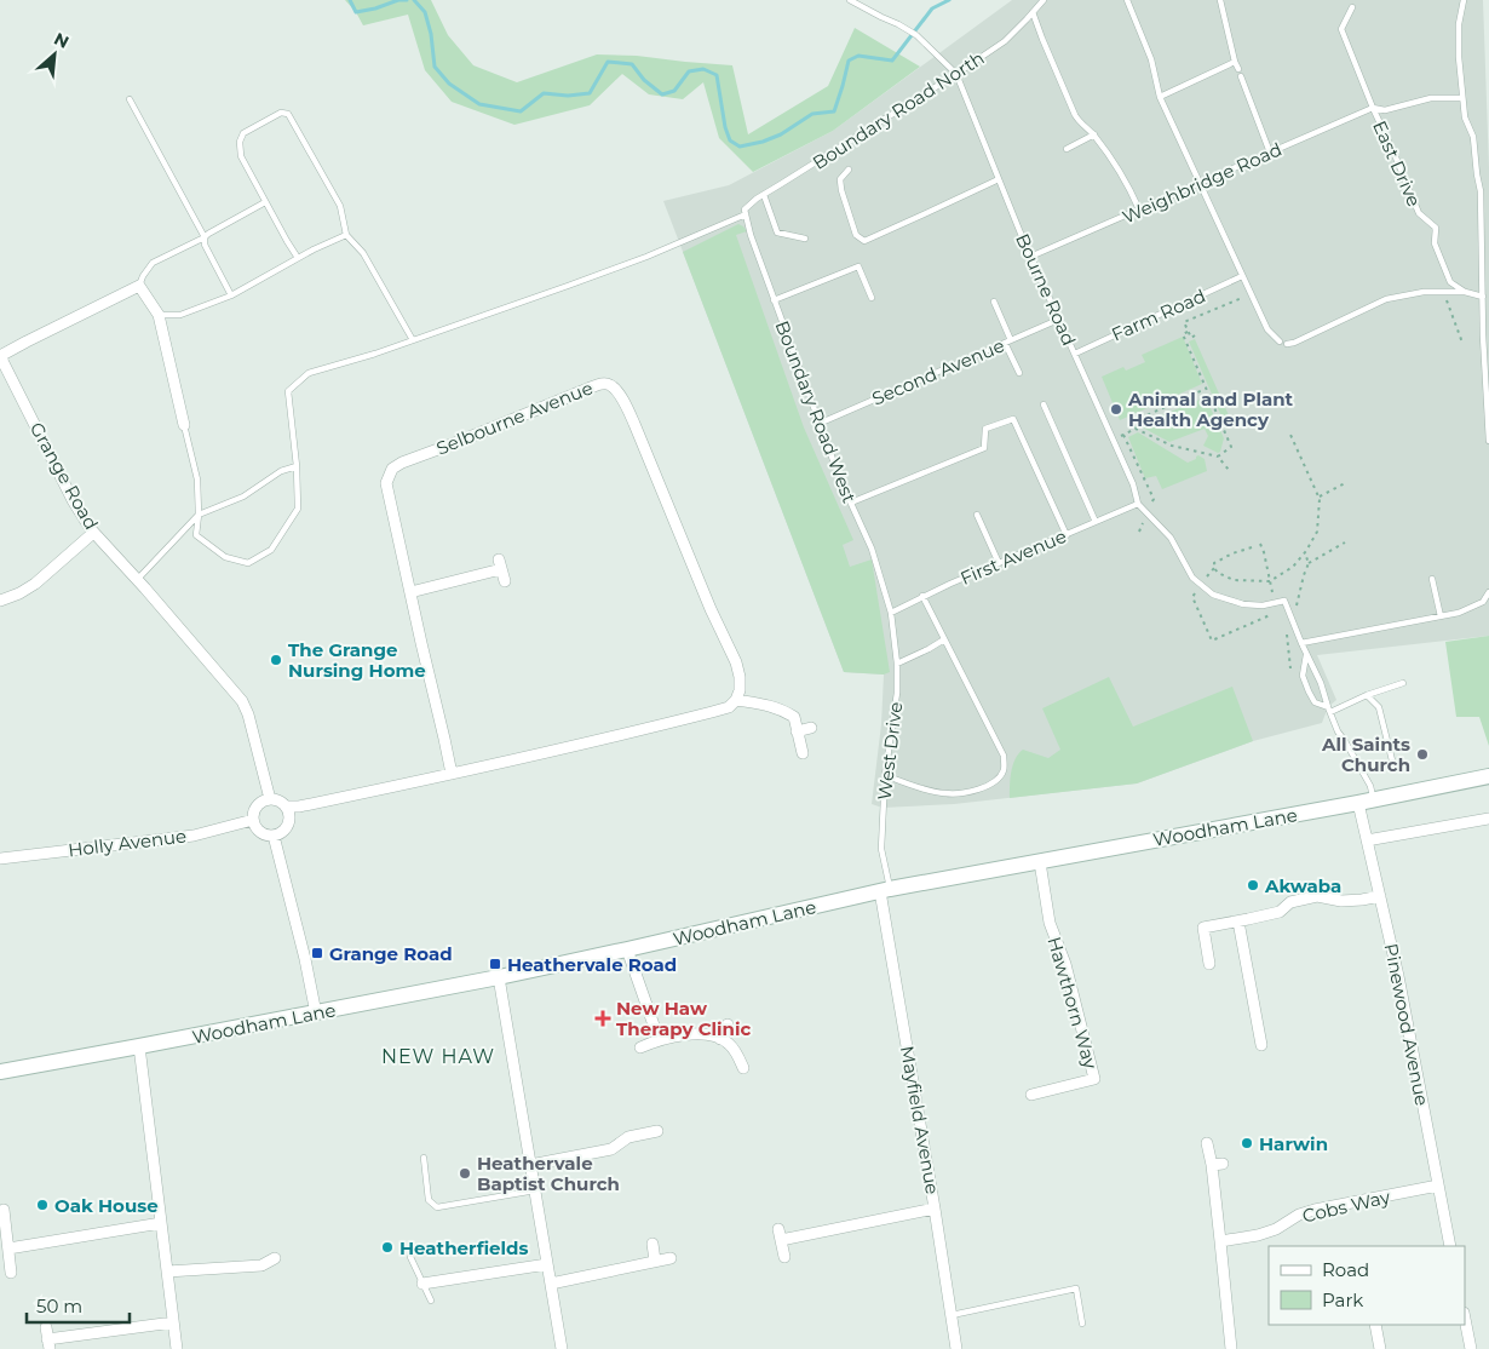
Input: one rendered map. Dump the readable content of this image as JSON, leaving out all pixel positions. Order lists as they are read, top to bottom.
{
  "streets": {
    "main road": ["Woodham Lane"],
    "street": [
      "Selbourne Avenue",
      "Grange Road",
      "Holly Avenue",
      "Hawthorn Way",
      "Pinewood Avenue",
      "Mayfield Avenue",
      "Cobs Way"
    ],
    "lane": [
      "Boundary Road North",
      "East Drive",
      "Weighbridge Road",
      "Bourne Road",
      "Farm Road",
      "Second Avenue",
      "Boundary Road West",
      "First Avenue",
      "West Drive"
    ]
  },
  "crossings": [
    ["Boundary Road North", "Bourne Road"],
    ["Boundary Road North", "Boundary Road West"],
    ["East Drive", "Weighbridge Road"],
    ["Weighbridge Road", "Bourne Road"],
    ["Bourne Road", "Farm Road"],
    ["Bourne Road", "Second Avenue"],
    ["Bourne Road", "First Avenue"],
    ["Second Avenue", "Boundary Road West"],
    ["Boundary Road West", "First Avenue"],
    ["Boundary Road West", "West Drive"],
    ["Grange Road", "Holly Avenue"],
    ["First Avenue", "West Drive"],
    ["West Drive", "Woodham Lane"],
    ["West Drive", "Mayfield Avenue"],
    ["Woodham Lane", "Hawthorn Way"],
    ["Woodham Lane", "Pinewood Avenue"],
    ["Woodham Lane", "Mayfield Avenue"],
    ["Pinewood Avenue", "Cobs Way"]
  ],
  "districts": ["NEW HAW"],
  "places": {
    "other": [
      "Animal and Plant Health Agency",
      "The Grange Nursing Home",
      "All Saints Church",
      "Akwaba",
      "Harwin",
      "Heathervale Baptist Church",
      "Oak House",
      "Heatherfields"
    ],
    "transit": ["Grange Road", "Heathervale Road"],
    "health": ["New Haw Therapy Clinic"]
  },
  "legend": ["Road", "Park"],
  "scale_bar": "50 m",
  "north": "top right"
}
